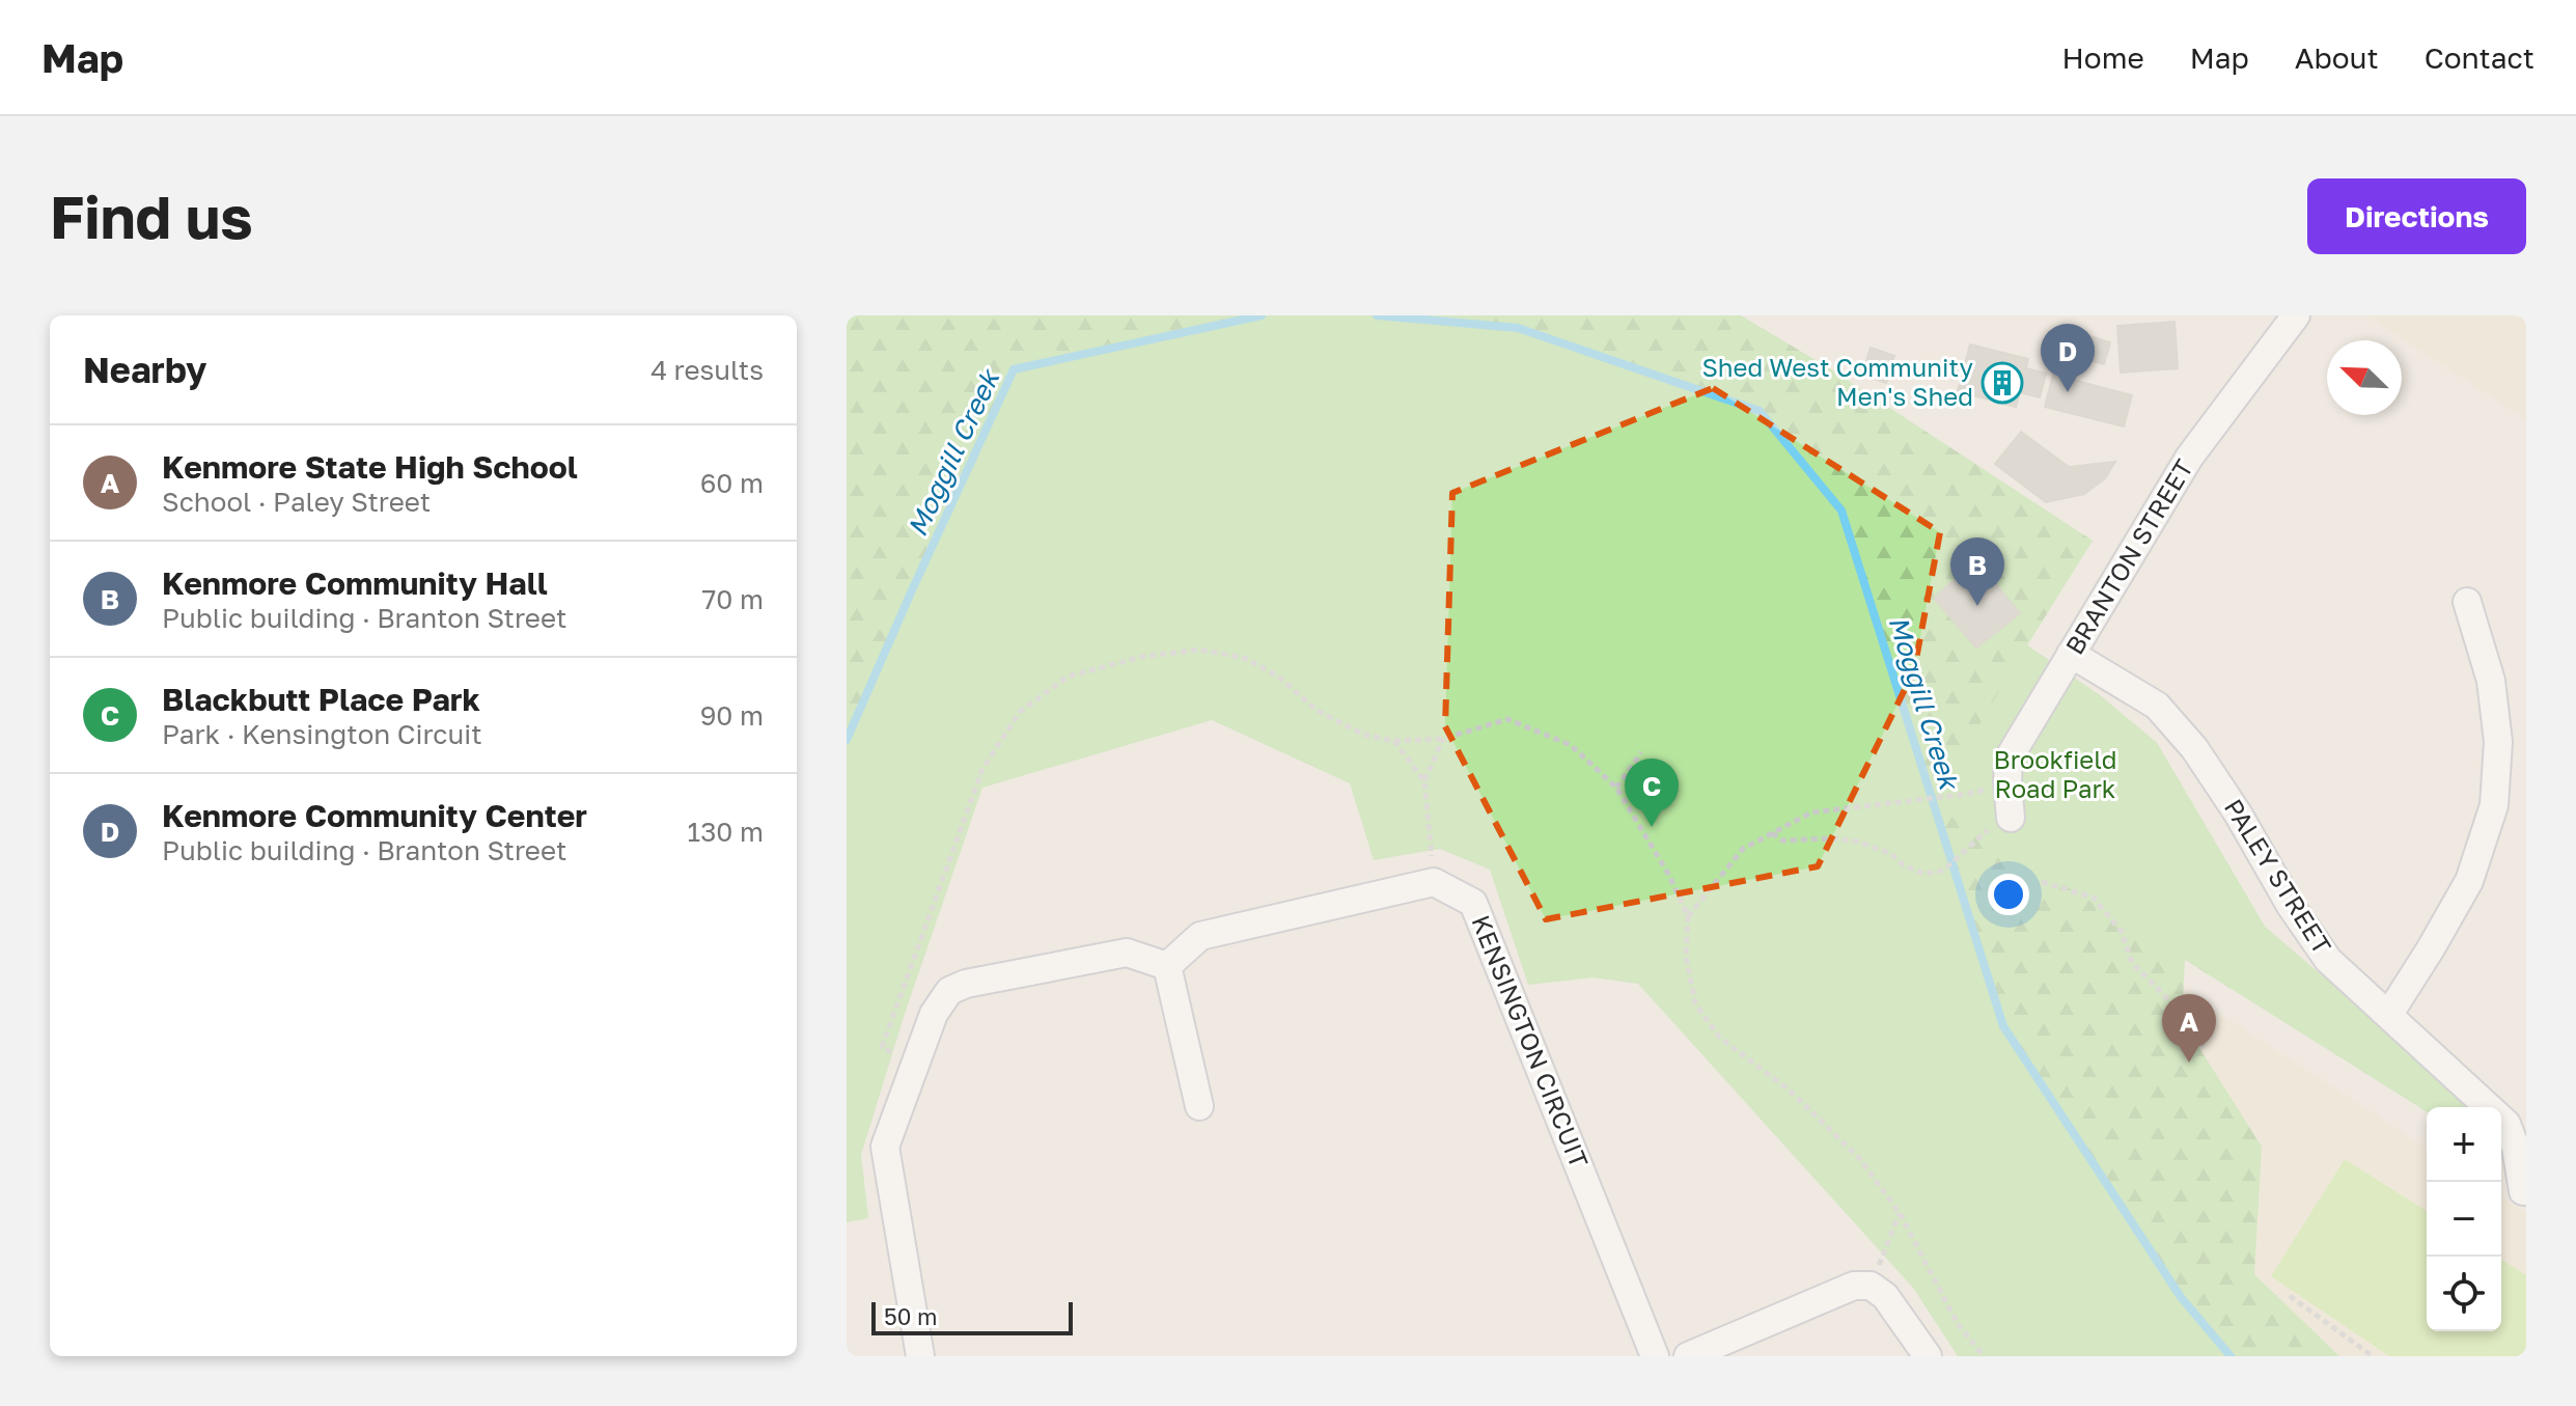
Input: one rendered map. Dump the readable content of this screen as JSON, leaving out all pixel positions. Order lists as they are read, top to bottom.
{
  "streets": {
    "street": ["BRANTON STREET", "PALEY STREET", "KENSINGTON CIRCUIT"]
  },
  "crossings": [
    ["BRANTON STREET", "PALEY STREET"]
  ],
  "water": ["Moggill Creek"],
  "parks": ["Brookfield Road Park"],
  "places": {
    "building": ["Shed West Community Men's Shed"]
  },
  "scale_bar": "50 m",
  "north": "top left",
  "page": {
    "header": "Map",
    "nav": [
      "Home",
      "Map",
      "About",
      "Contact"
    ],
    "buttons": "Directions",
    "title": "Find us",
    "heading": ["Nearby", "4 results"],
    "pins": [
      "D",
      "B",
      "C",
      "A"
    ],
    "list": [
      {
        "mark": "A",
        "name": "Kenmore State High School",
        "note": "School · Paley Street",
        "value": "60 m"
      },
      {
        "mark": "B",
        "name": "Kenmore Community Hall",
        "note": "Public building · Branton Street",
        "value": "70 m"
      },
      {
        "mark": "C",
        "name": "Blackbutt Place Park",
        "note": "Park · Kensington Circuit",
        "value": "90 m"
      },
      {
        "mark": "D",
        "name": "Kenmore Community Center",
        "note": "Public building · Branton Street",
        "value": "130 m"
      }
    ],
    "map_buttons": ["+", "−"],
    "scale": "50 m"
  }
}
